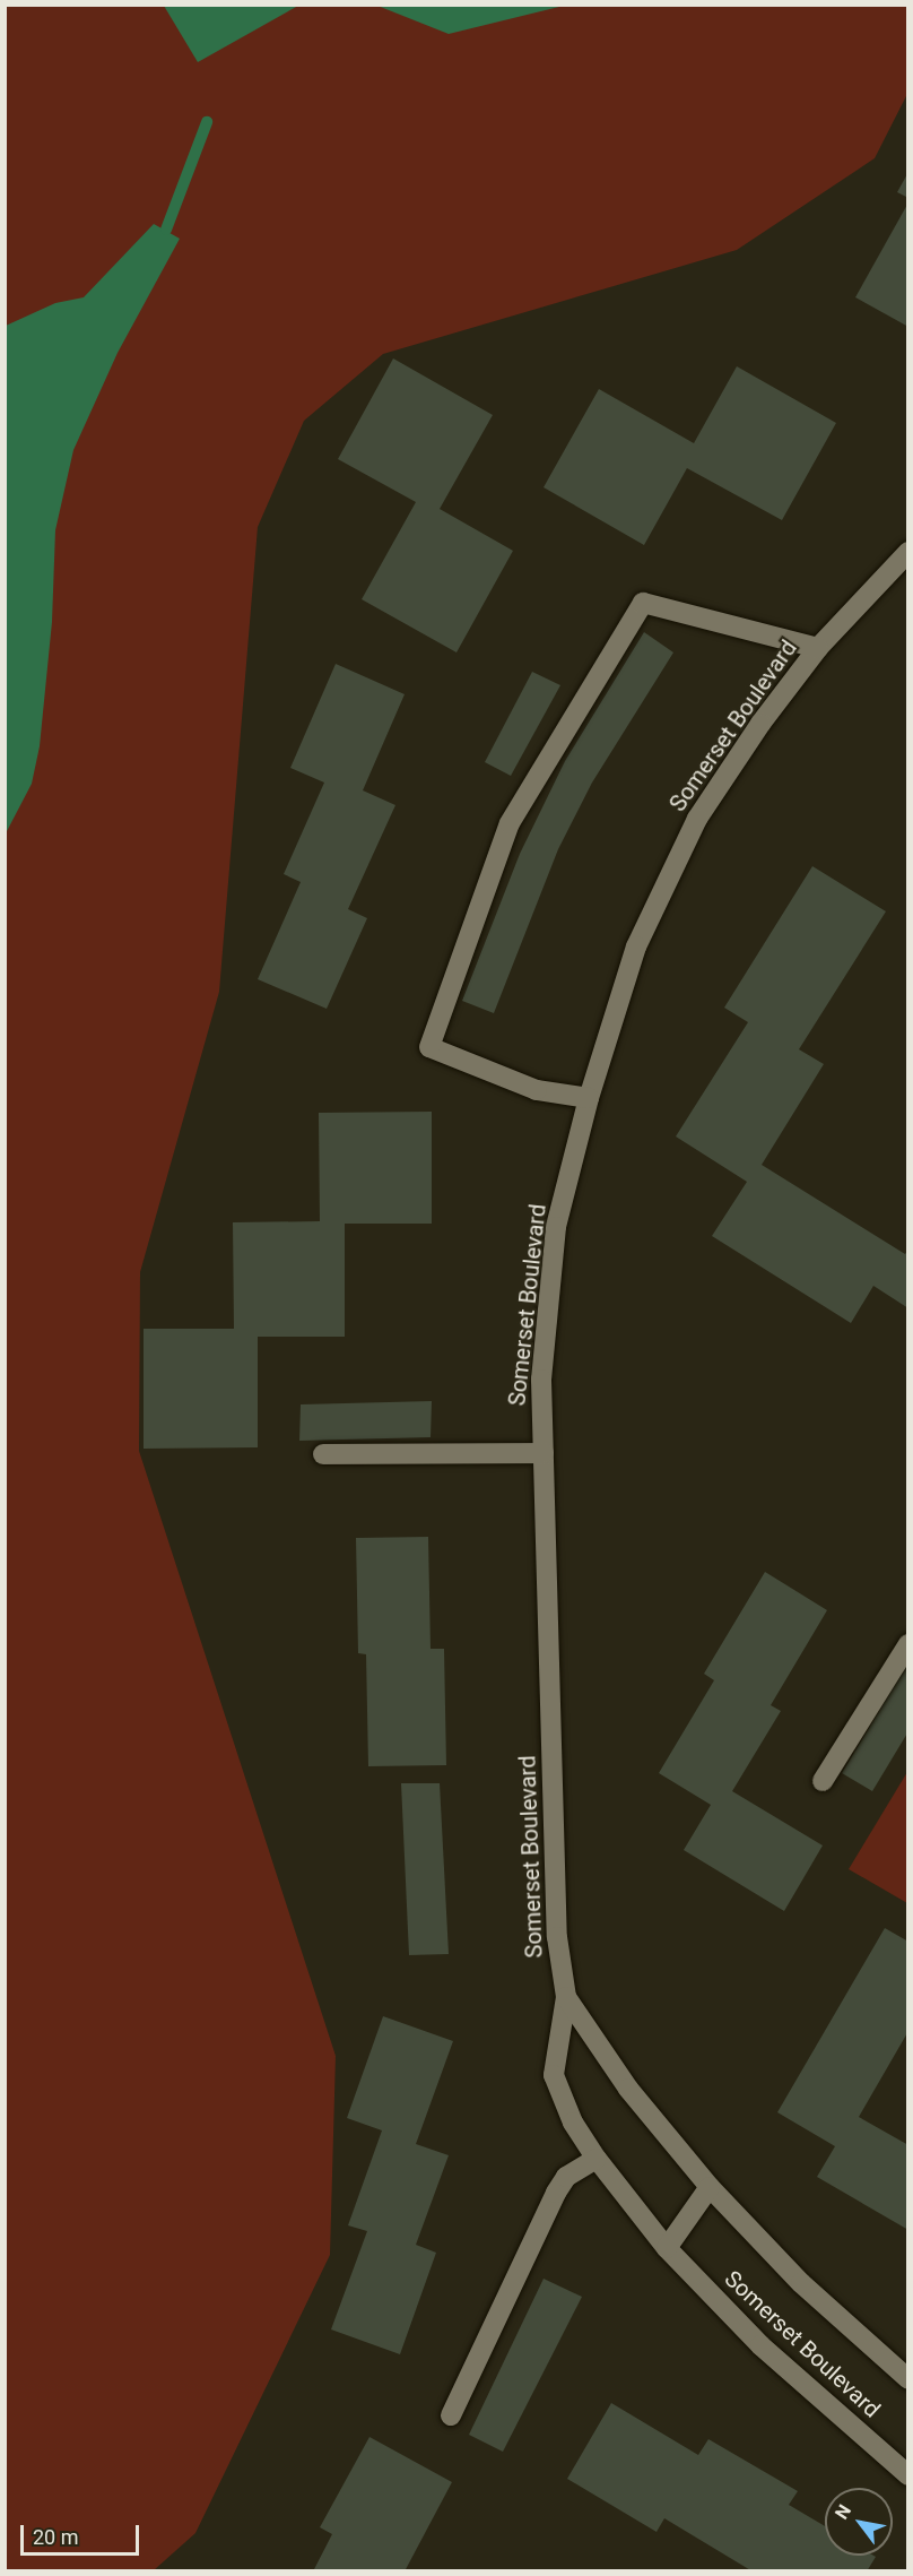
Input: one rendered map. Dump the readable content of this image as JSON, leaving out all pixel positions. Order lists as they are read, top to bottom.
{
  "streets": {
    "street": ["Somerset Boulevard"]
  },
  "scale_bar": "20 m",
  "north": "top left"
}
